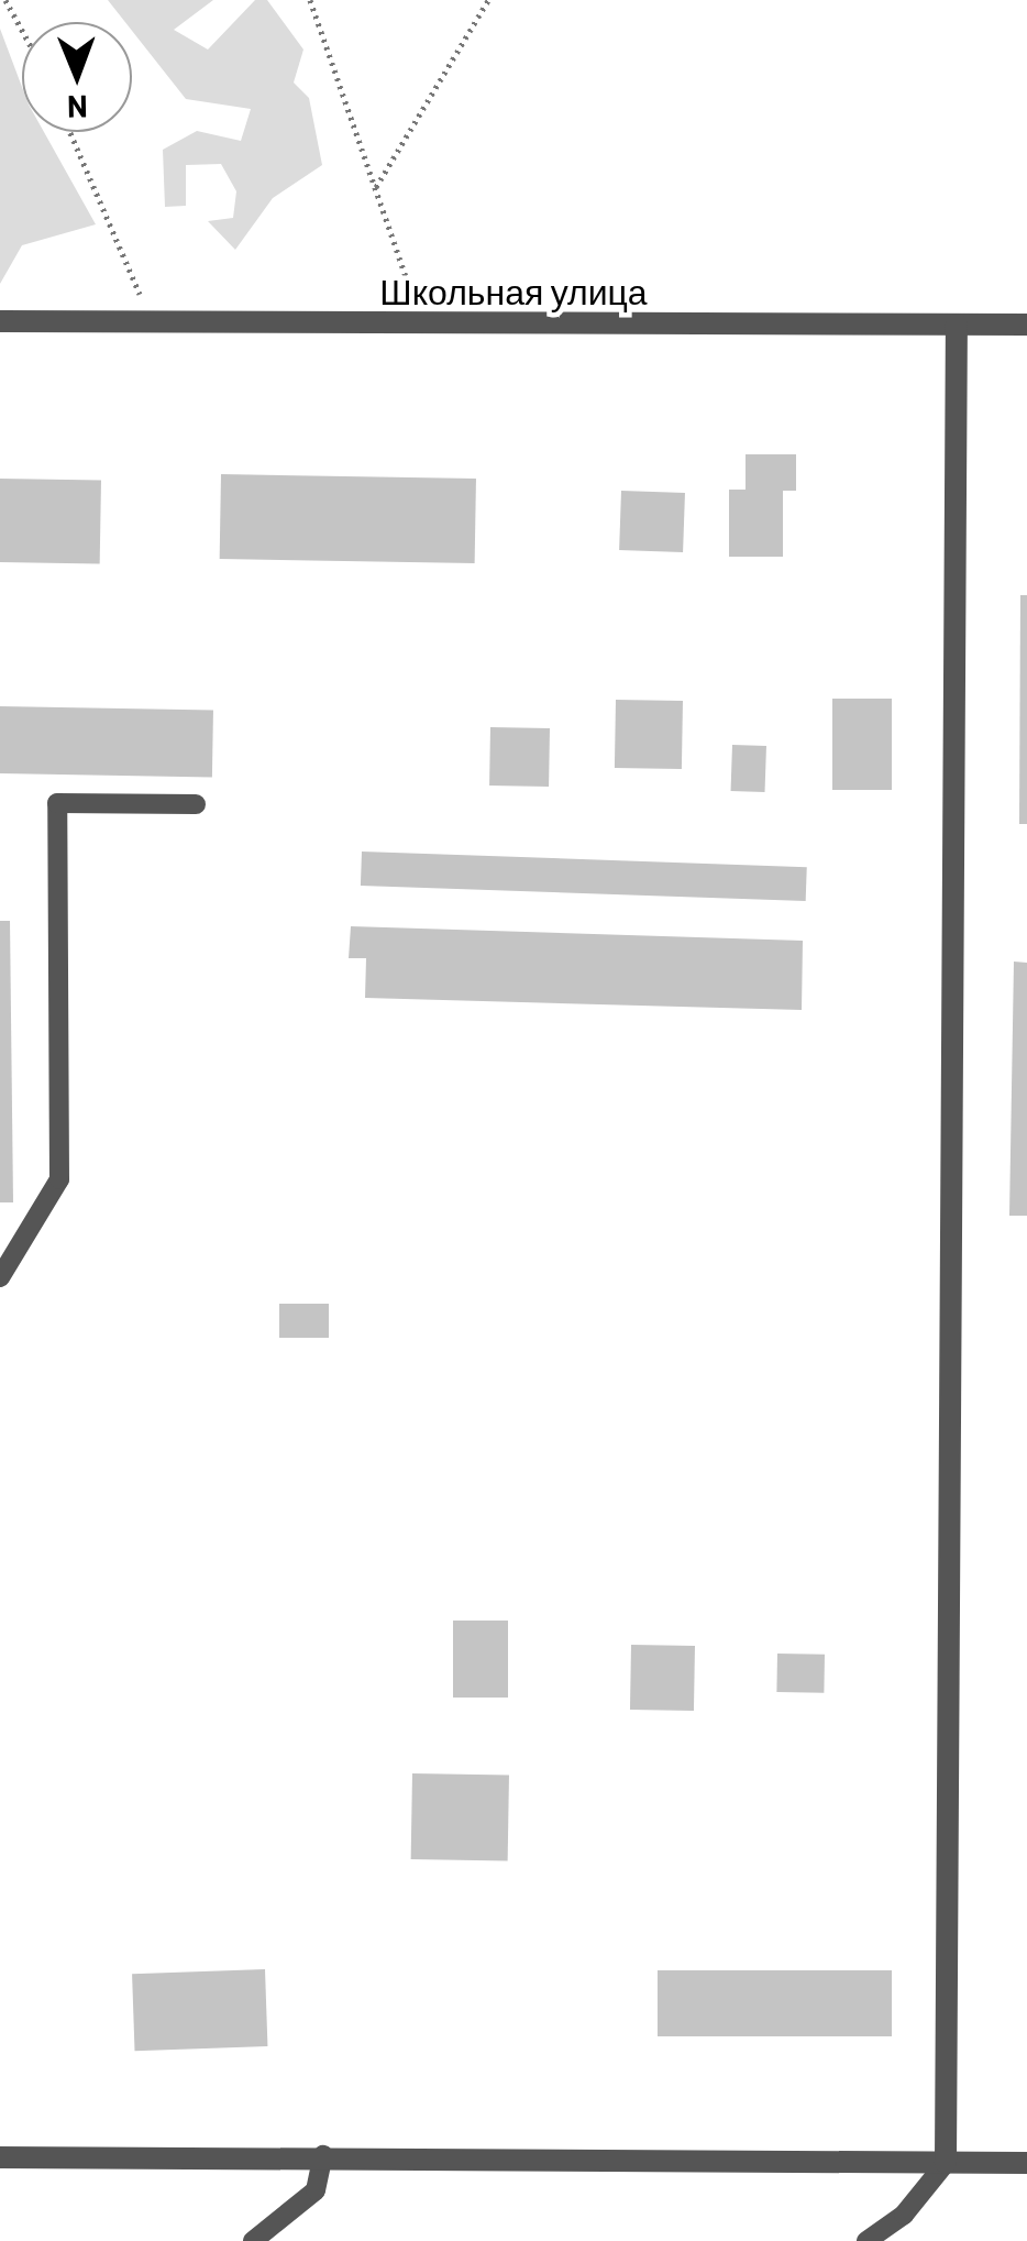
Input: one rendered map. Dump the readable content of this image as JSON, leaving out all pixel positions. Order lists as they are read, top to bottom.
{
  "streets": {
    "street": ["Школьная улица"]
  },
  "north": "bottom"
}
